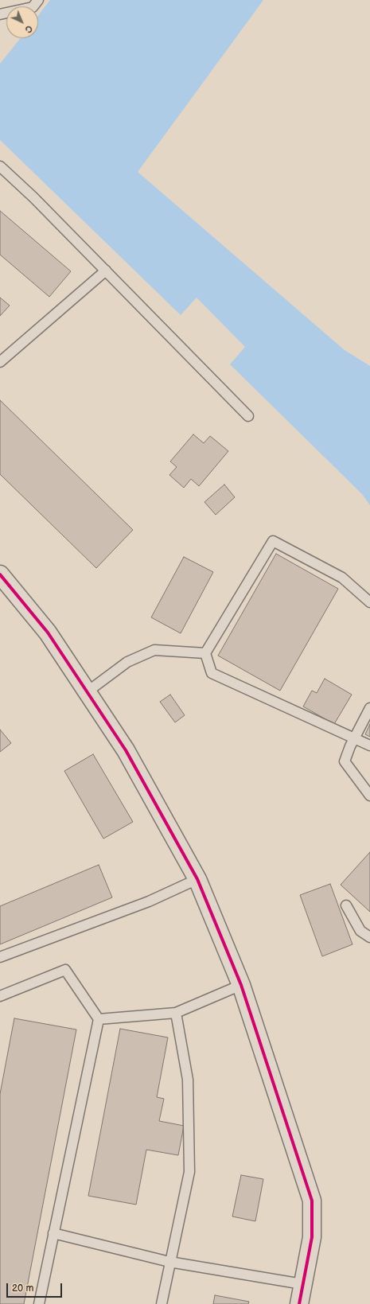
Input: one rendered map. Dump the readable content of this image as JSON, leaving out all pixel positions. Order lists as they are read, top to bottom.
{
  "scale_bar": "20 m",
  "north": "bottom right"
}
